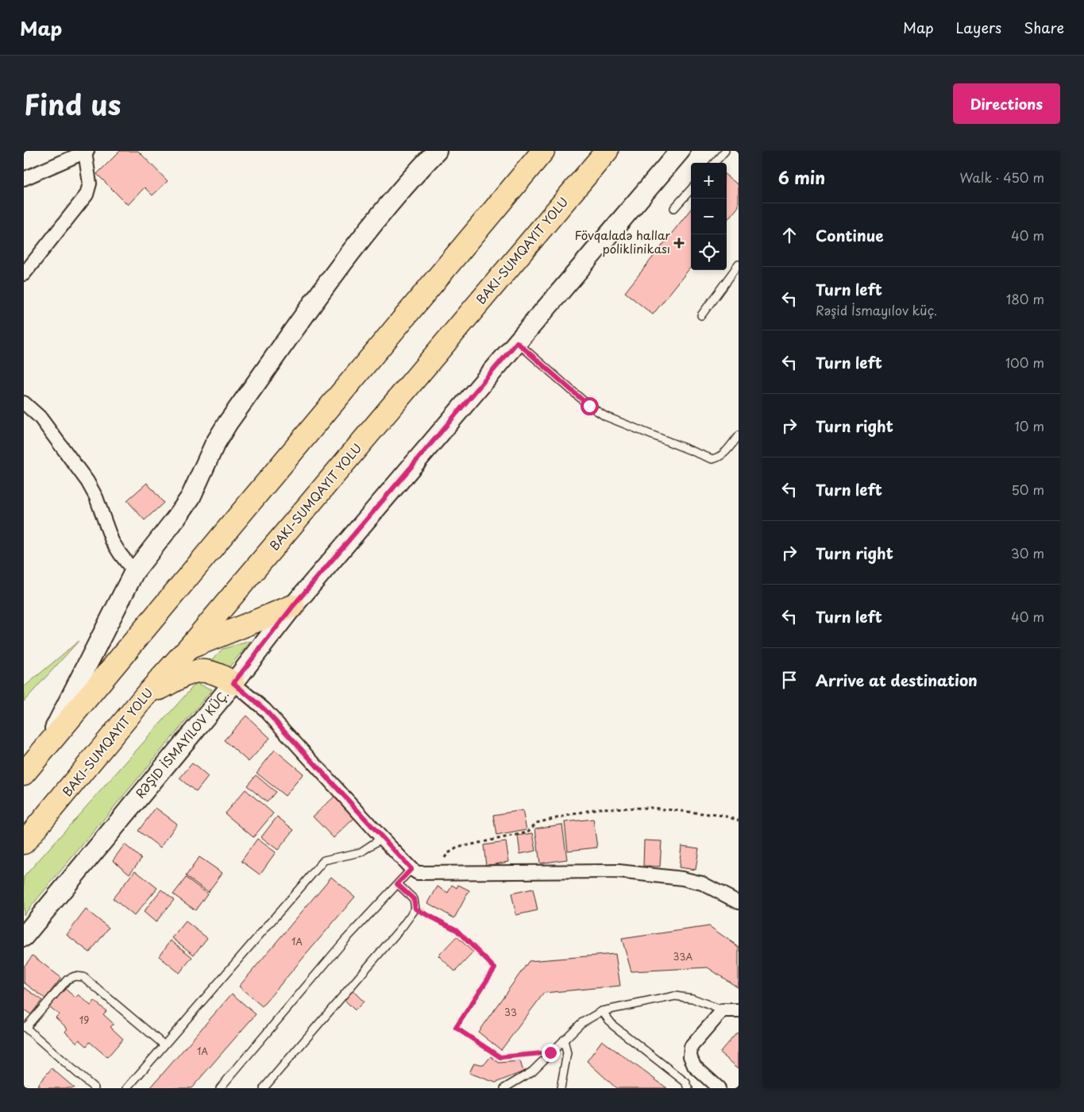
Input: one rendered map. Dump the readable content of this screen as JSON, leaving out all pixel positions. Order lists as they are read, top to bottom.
{
  "places": {
    "health": ["Fövqaladə hallar poliklinikası"]
  },
  "house_numbers": [
    "1A",
    "33A",
    "33",
    "19",
    "1A"
  ],
  "page": {
    "header": "Map",
    "nav": ["Map", "Layers", "Share"],
    "title": "Find us",
    "buttons": "Directions",
    "heading": ["6 min", "Walk · 450 m"],
    "map_buttons": ["+", "−"],
    "list": [
      ["Continue", "40 m"],
      ["Turn left", "Rəşid İsmayılov küç.", "180 m"],
      ["Turn left", "100 m"],
      ["Turn right", "10 m"],
      ["Turn left", "50 m"],
      ["Turn right", "30 m"],
      ["Turn left", "40 m"],
      "Arrive at destination"
    ]
  }
}
